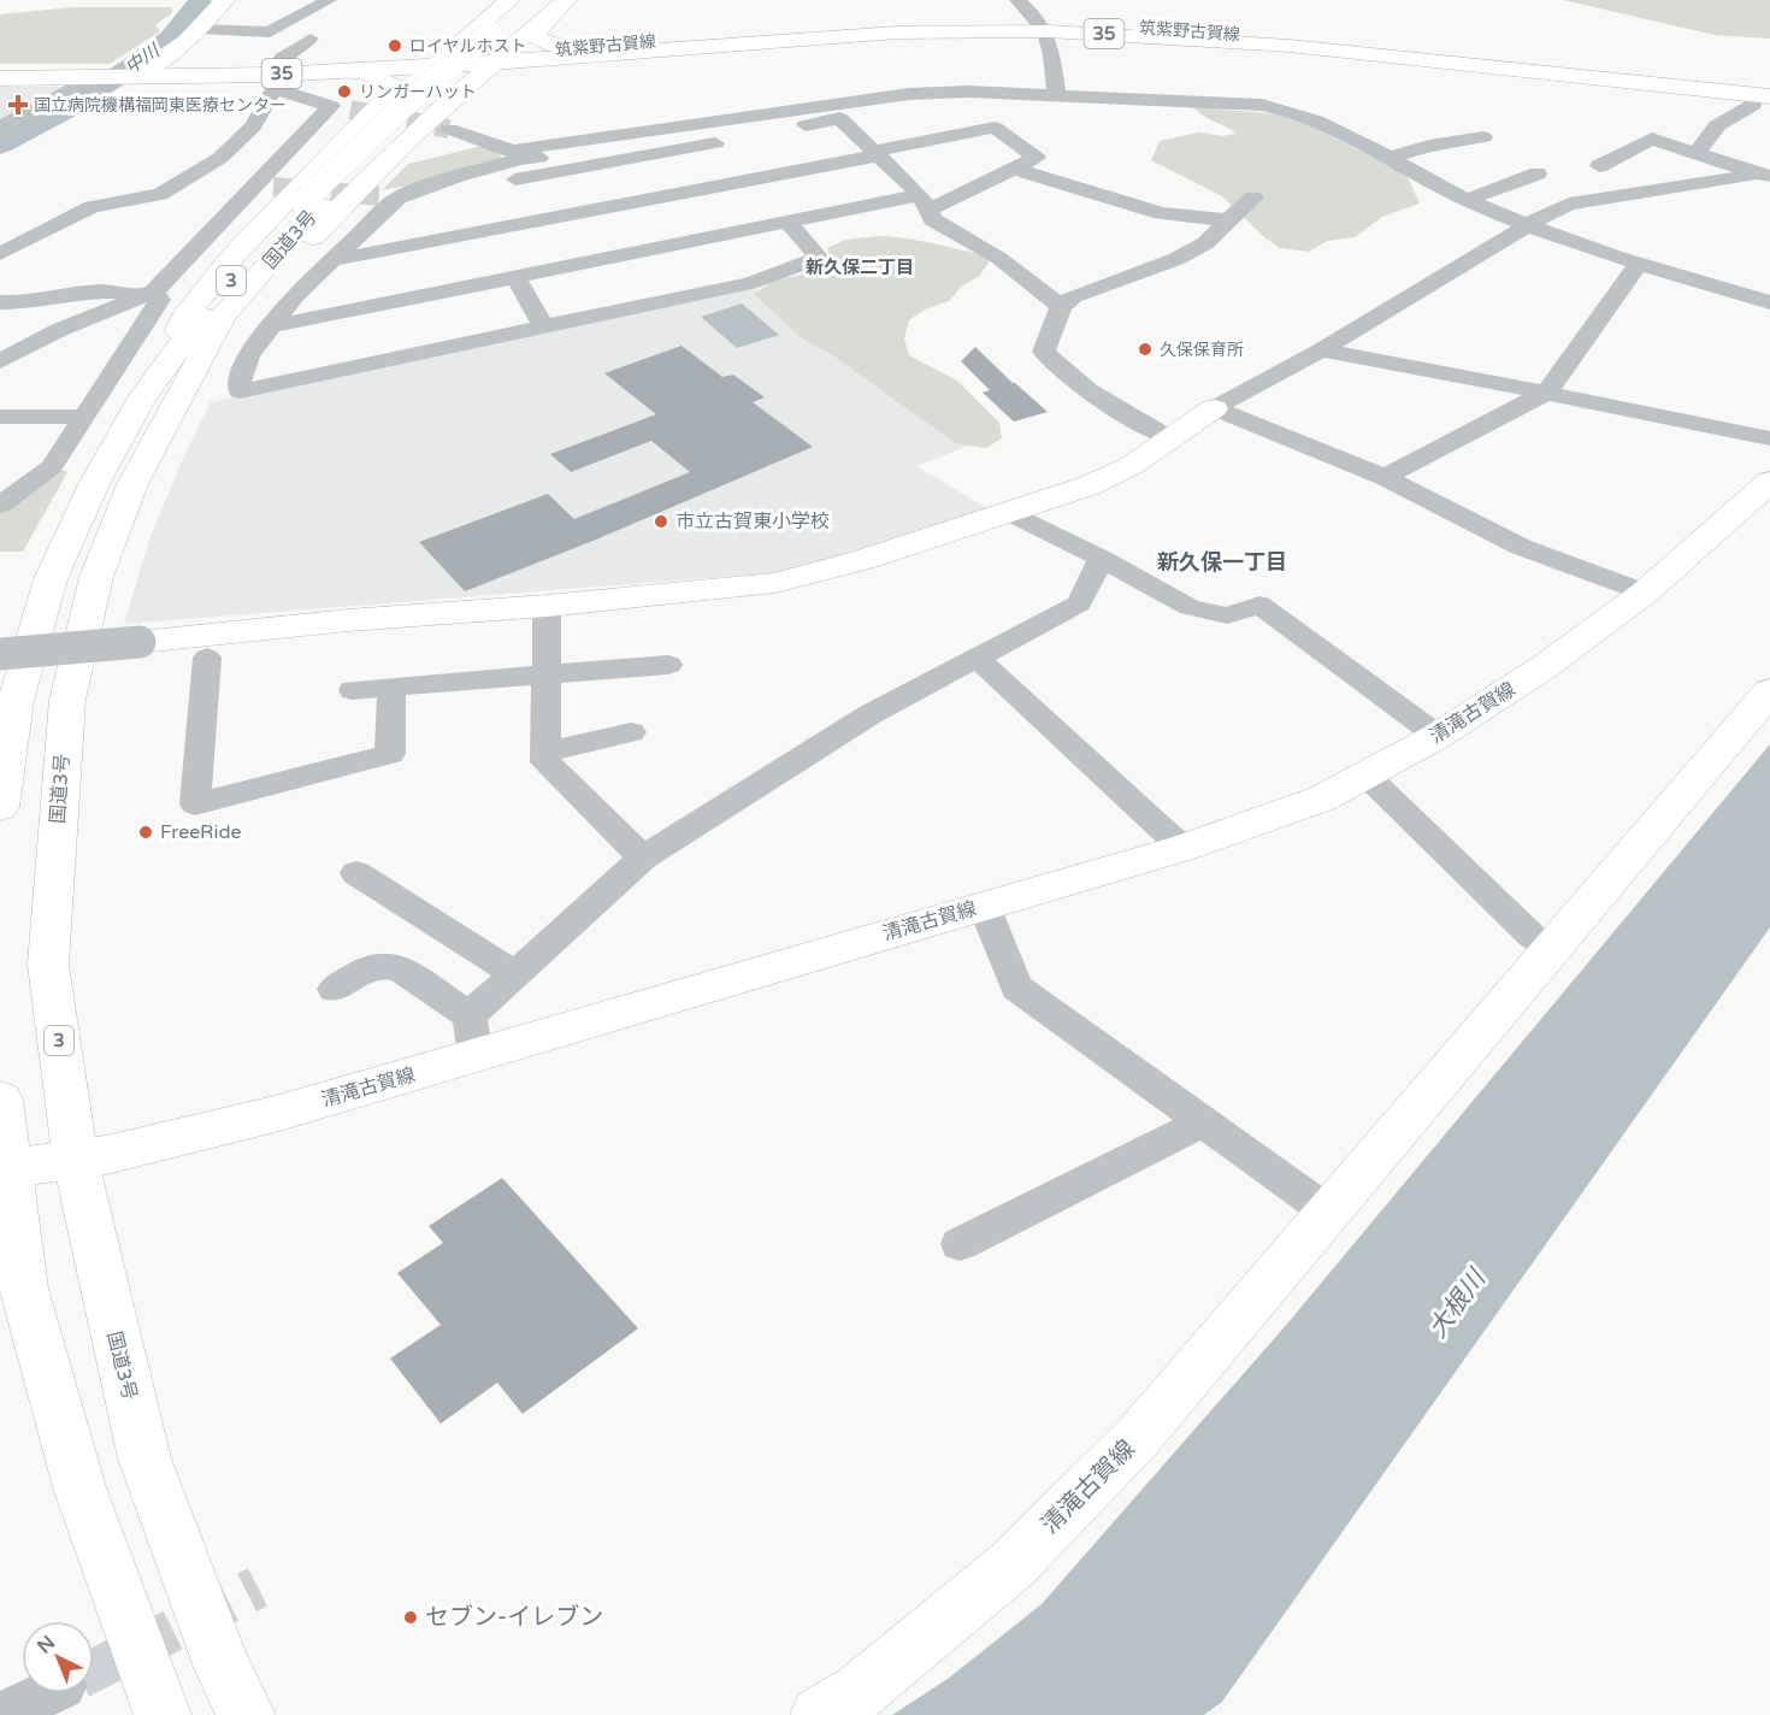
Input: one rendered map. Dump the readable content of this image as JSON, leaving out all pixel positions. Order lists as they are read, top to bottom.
{
  "streets": {
    "main road": [
      "筑紫野古賀線",
      "35",
      "国道3号",
      "3",
      "清滝古賀線"
    ]
  },
  "crossings": [
    ["筑紫野古賀線", "国道3号"],
    ["国道3号", "清滝古賀線"]
  ],
  "districts": ["新久保二丁目", "新久保一丁目"],
  "water": ["中川", "大根川"],
  "places": {
    "other": [
      "ロイヤルホスト",
      "リンガーハット",
      "久保保育所",
      "市立古賀東小学校",
      "FreeRide",
      "セブン-イレブン"
    ],
    "health": ["国立病院機構福岡東医療センター"]
  },
  "north": "top left"
}
